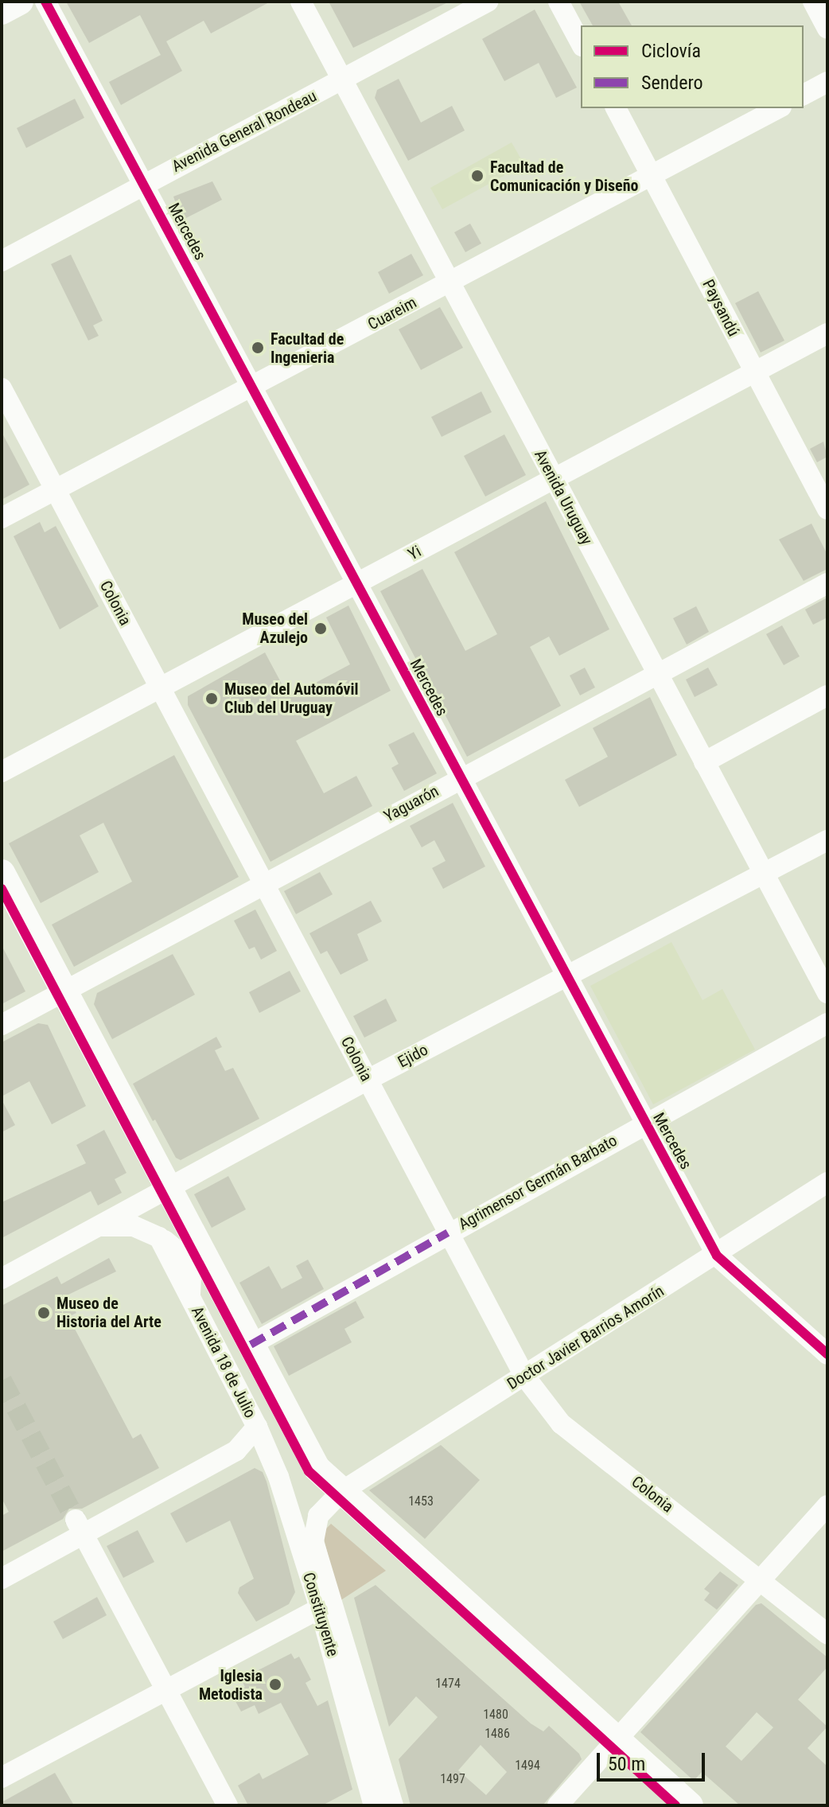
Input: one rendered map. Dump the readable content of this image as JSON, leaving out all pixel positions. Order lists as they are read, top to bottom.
{
  "streets": {
    "main road": ["Avenida 18 de Julio"],
    "street": [
      "Avenida General Rondeau",
      "Mercedes",
      "Paysandú",
      "Cuareim",
      "Avenida Uruguay",
      "Yi",
      "Colonia",
      "Yaguarón",
      "Ejido",
      "Agrimensor Germán Barbato",
      "Doctor Javier Barrios Amorín",
      "Constituyente"
    ]
  },
  "crossings": [
    ["Avenida General Rondeau", "Mercedes"],
    ["Avenida General Rondeau", "Avenida Uruguay"],
    ["Mercedes", "Cuareim"],
    ["Mercedes", "Yi"],
    ["Mercedes", "Yaguarón"],
    ["Mercedes", "Ejido"],
    ["Mercedes", "Agrimensor Germán Barbato"],
    ["Mercedes", "Doctor Javier Barrios Amorín"],
    ["Paysandú", "Cuareim"],
    ["Paysandú", "Yi"],
    ["Cuareim", "Avenida Uruguay"],
    ["Cuareim", "Colonia"],
    ["Avenida Uruguay", "Yi"],
    ["Avenida Uruguay", "Yaguarón"],
    ["Avenida Uruguay", "Ejido"],
    ["Yi", "Colonia"],
    ["Colonia", "Yaguarón"],
    ["Colonia", "Ejido"],
    ["Colonia", "Agrimensor Germán Barbato"],
    ["Colonia", "Doctor Javier Barrios Amorín"],
    ["Yaguarón", "Avenida 18 de Julio"],
    ["Ejido", "Avenida 18 de Julio"],
    ["Agrimensor Germán Barbato", "Avenida 18 de Julio"],
    ["Doctor Javier Barrios Amorín", "Avenida 18 de Julio"],
    ["Doctor Javier Barrios Amorín", "Constituyente"],
    ["Avenida 18 de Julio", "Constituyente"]
  ],
  "places": [
    "Facultad de Comunicación y Diseño",
    "Facultad de Ingenieria",
    "Museo del Azulejo",
    "Museo del Automóvil Club del Uruguay",
    "Museo de Historia del Arte",
    "Iglesia Metodista"
  ],
  "house_numbers": [
    "1453",
    "1474",
    "1480",
    "1486",
    "1494",
    "1497"
  ],
  "legend": ["Ciclovía", "Sendero"],
  "scale_bar": "50 m"
}
